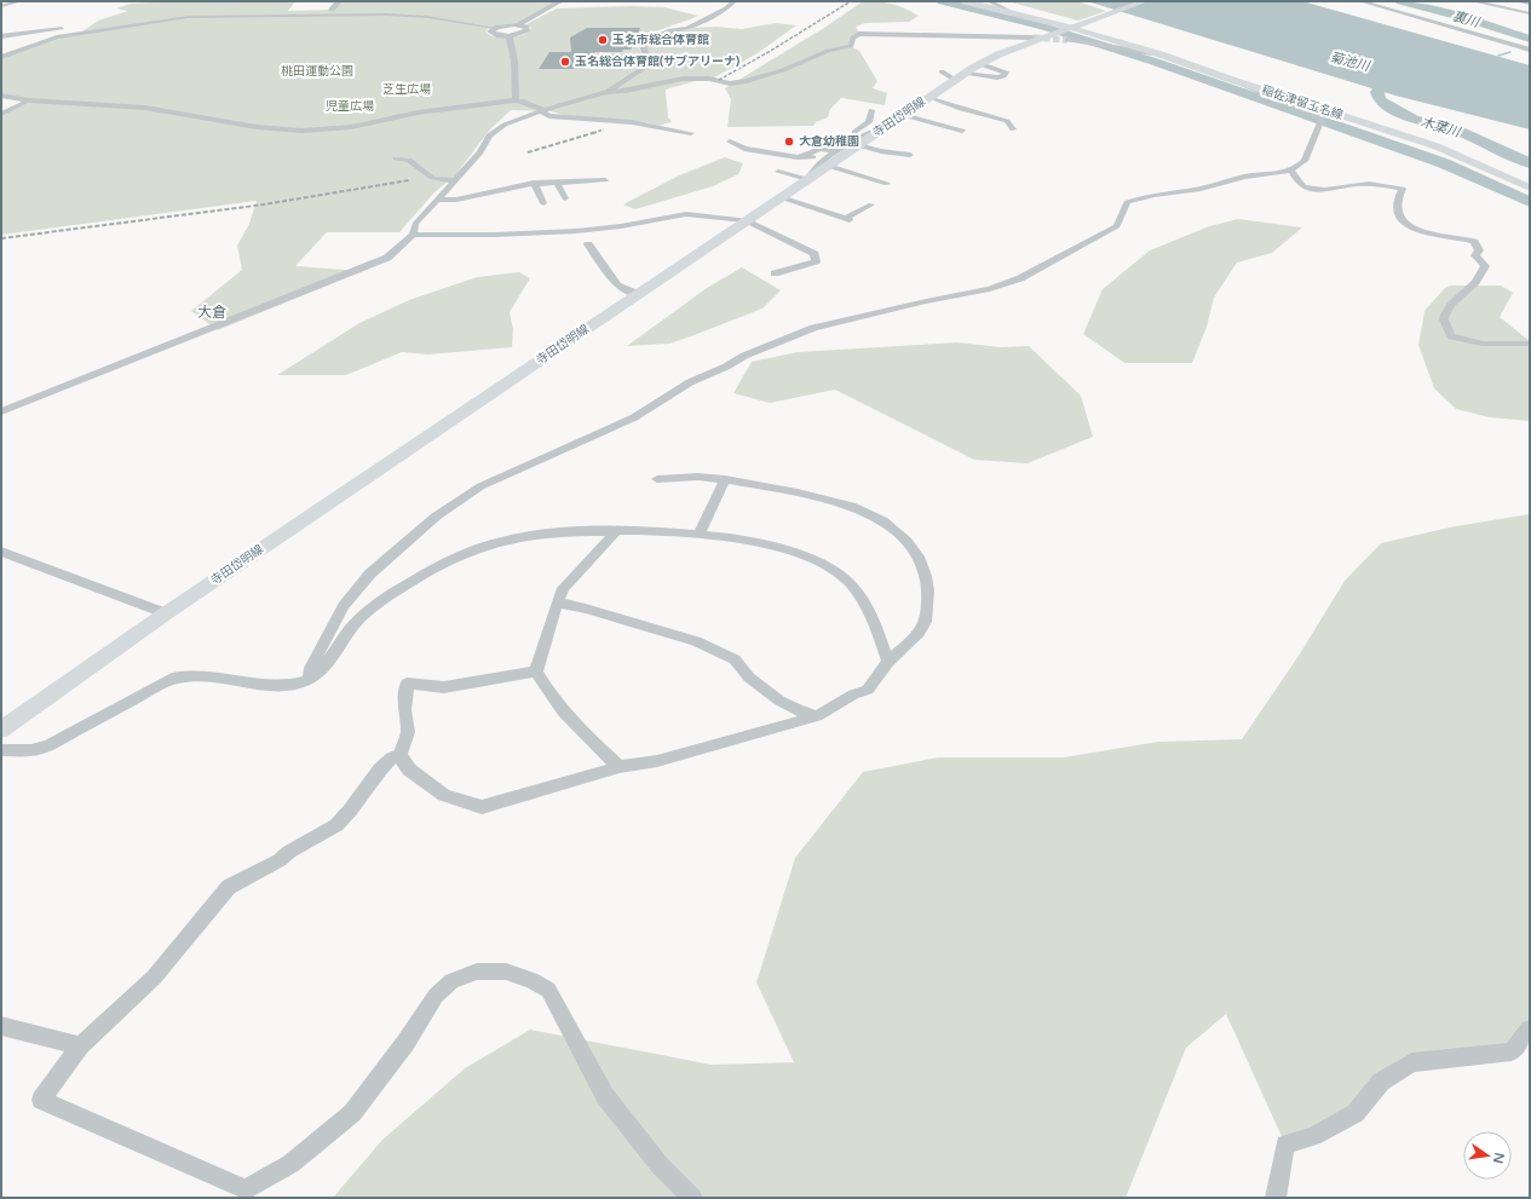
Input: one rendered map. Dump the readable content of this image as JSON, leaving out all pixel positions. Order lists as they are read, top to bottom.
{
  "streets": {
    "main road": ["稲佐津留玉名線", "寺田岱明線"]
  },
  "crossings": [
    ["稲佐津留玉名線", "寺田岱明線"]
  ],
  "districts": ["大倉"],
  "water": ["裏川", "菊池川", "木葉川"],
  "parks": ["桃田運動公園", "芝生広場", "児童広場"],
  "places": ["玉名市総合体育館", "玉名総合体育館(サブアリーナ)", "大倉幼稚園"],
  "north": "right"
}
